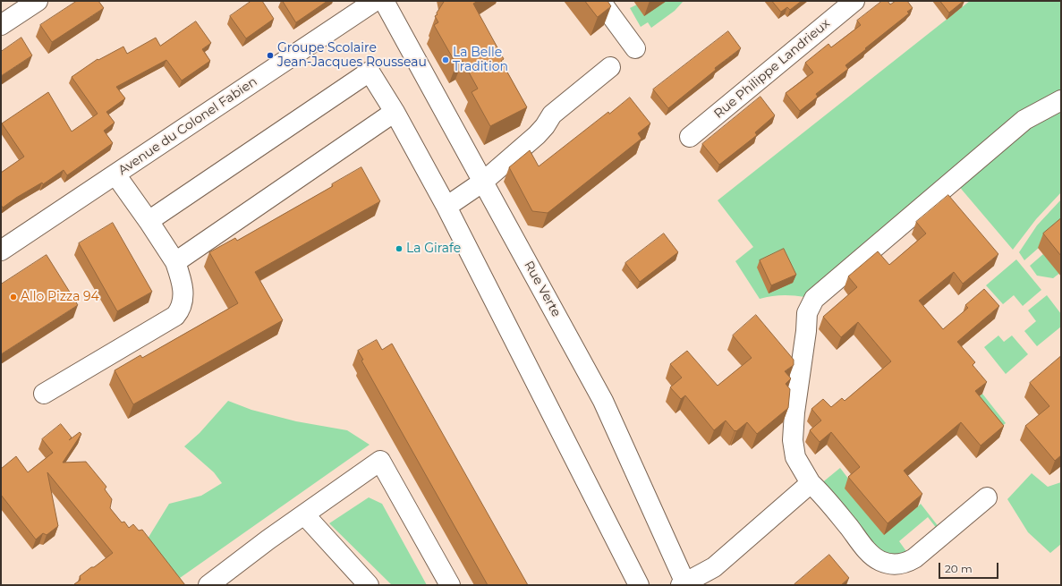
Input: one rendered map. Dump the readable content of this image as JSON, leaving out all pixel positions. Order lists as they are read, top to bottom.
{
  "streets": {
    "street": ["Rue Philippe Landrieux", "Avenue du Colonel Fabien", "Rue Verte"]
  },
  "places": [
    "Groupe Scolaire Jean-Jacques Rousseau",
    "La Belle Tradition",
    "La Girafe",
    "Allo Pizza 94"
  ],
  "scale_bar": "20 m"
}
